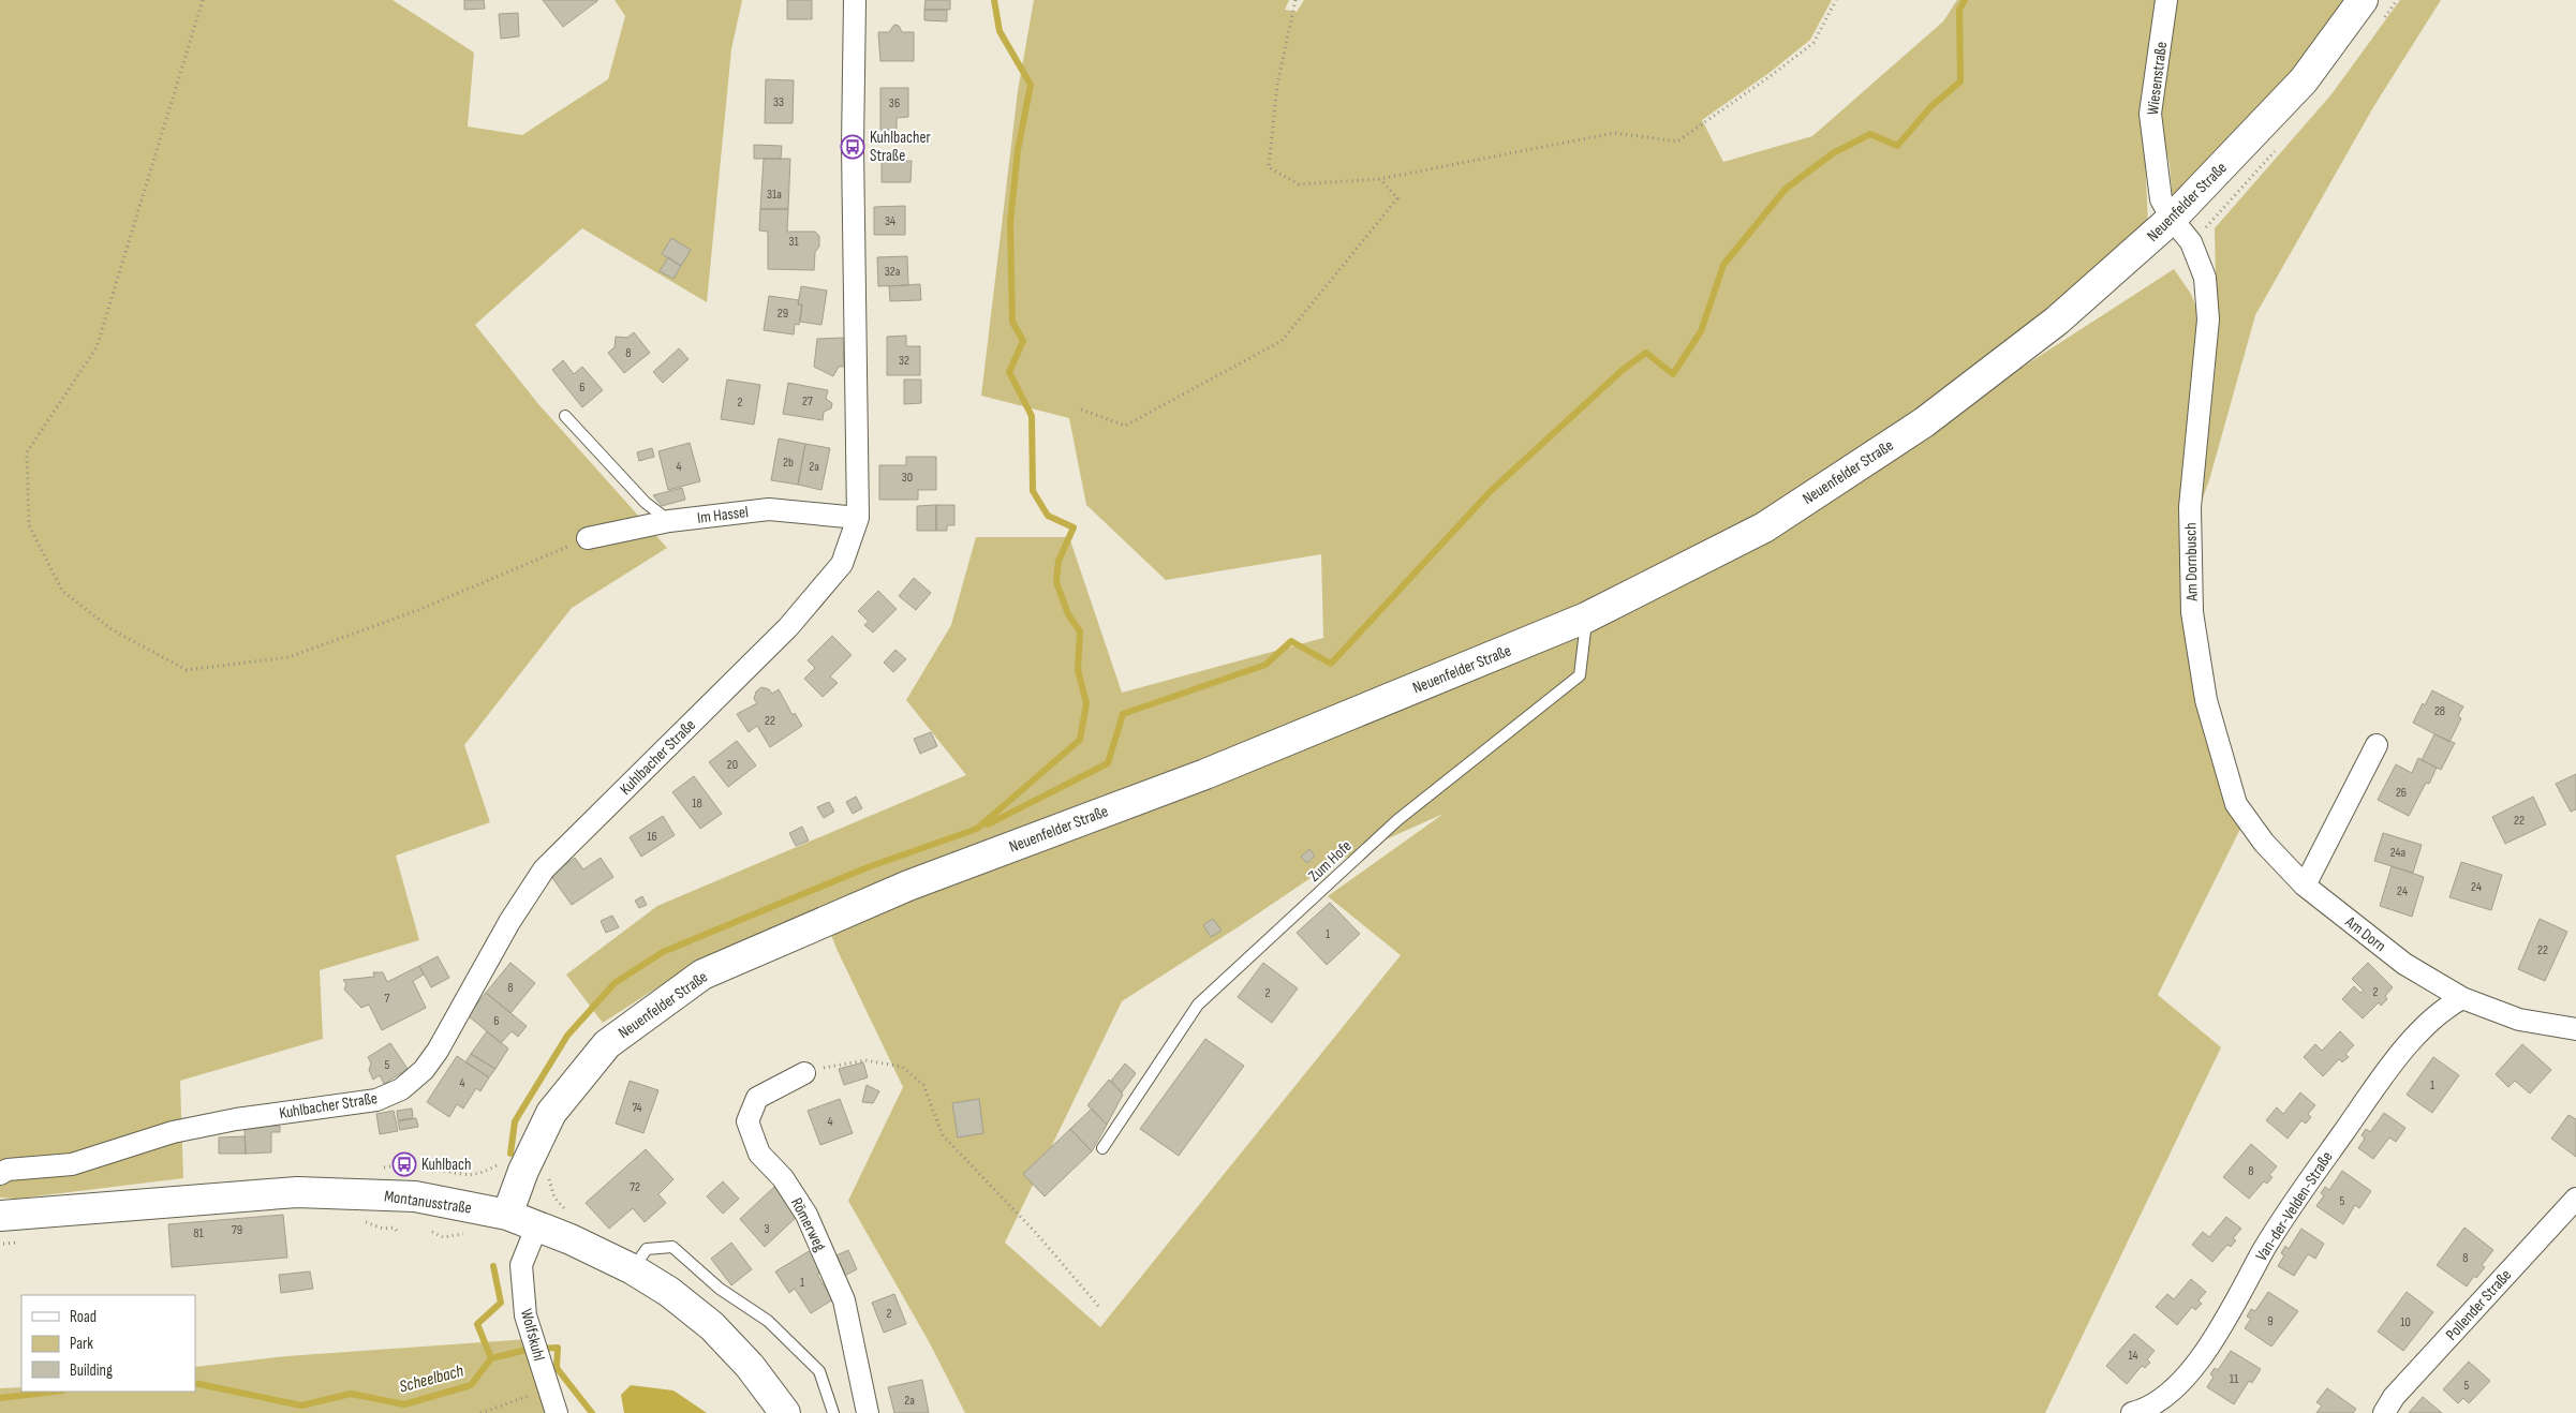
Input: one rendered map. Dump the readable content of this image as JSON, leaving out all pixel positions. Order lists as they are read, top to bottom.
{
  "streets": {
    "main road": ["Neuenfelder Straße", "Montanusstraße"],
    "street": [
      "Wiesenstraße",
      "Im Hassel",
      "Am Dornbusch",
      "Kuhlbacher Straße",
      "Am Dorn",
      "Van-der-Velden-Straße",
      "Römerweg",
      "Pollender Straße",
      "Wolfskuhl"
    ],
    "lane": ["Zum Hofe"]
  },
  "crossings": [
    ["Wiesenstraße", "Neuenfelder Straße"],
    ["Wiesenstraße", "Am Dornbusch"],
    ["Neuenfelder Straße", "Am Dornbusch"],
    ["Neuenfelder Straße", "Zum Hofe"],
    ["Neuenfelder Straße", "Montanusstraße"],
    ["Im Hassel", "Kuhlbacher Straße"],
    ["Am Dornbusch", "Am Dorn"],
    ["Am Dorn", "Van-der-Velden-Straße"],
    ["Montanusstraße", "Wolfskuhl"]
  ],
  "water": ["Scheelbach"],
  "places": {
    "bus stop": ["Kuhlbacher Straße", "Kuhlbach"]
  },
  "house_numbers": [
    "33",
    "36",
    "31a",
    "34",
    "31",
    "32a",
    "29",
    "8",
    "32",
    "6",
    "27",
    "2",
    "2b",
    "4",
    "2a",
    "30",
    "28",
    "22",
    "20",
    "26",
    "18",
    "22",
    "16",
    "24a",
    "24",
    "24",
    "1",
    "22",
    "8",
    "2",
    "2",
    "7",
    "6",
    "5",
    "4",
    "1",
    "74",
    "4",
    "8",
    "72",
    "5",
    "3",
    "79",
    "81",
    "8",
    "1",
    "2",
    "9",
    "10",
    "14",
    "11",
    "5",
    "2a"
  ],
  "legend": ["Road", "Park", "Building"]
}
